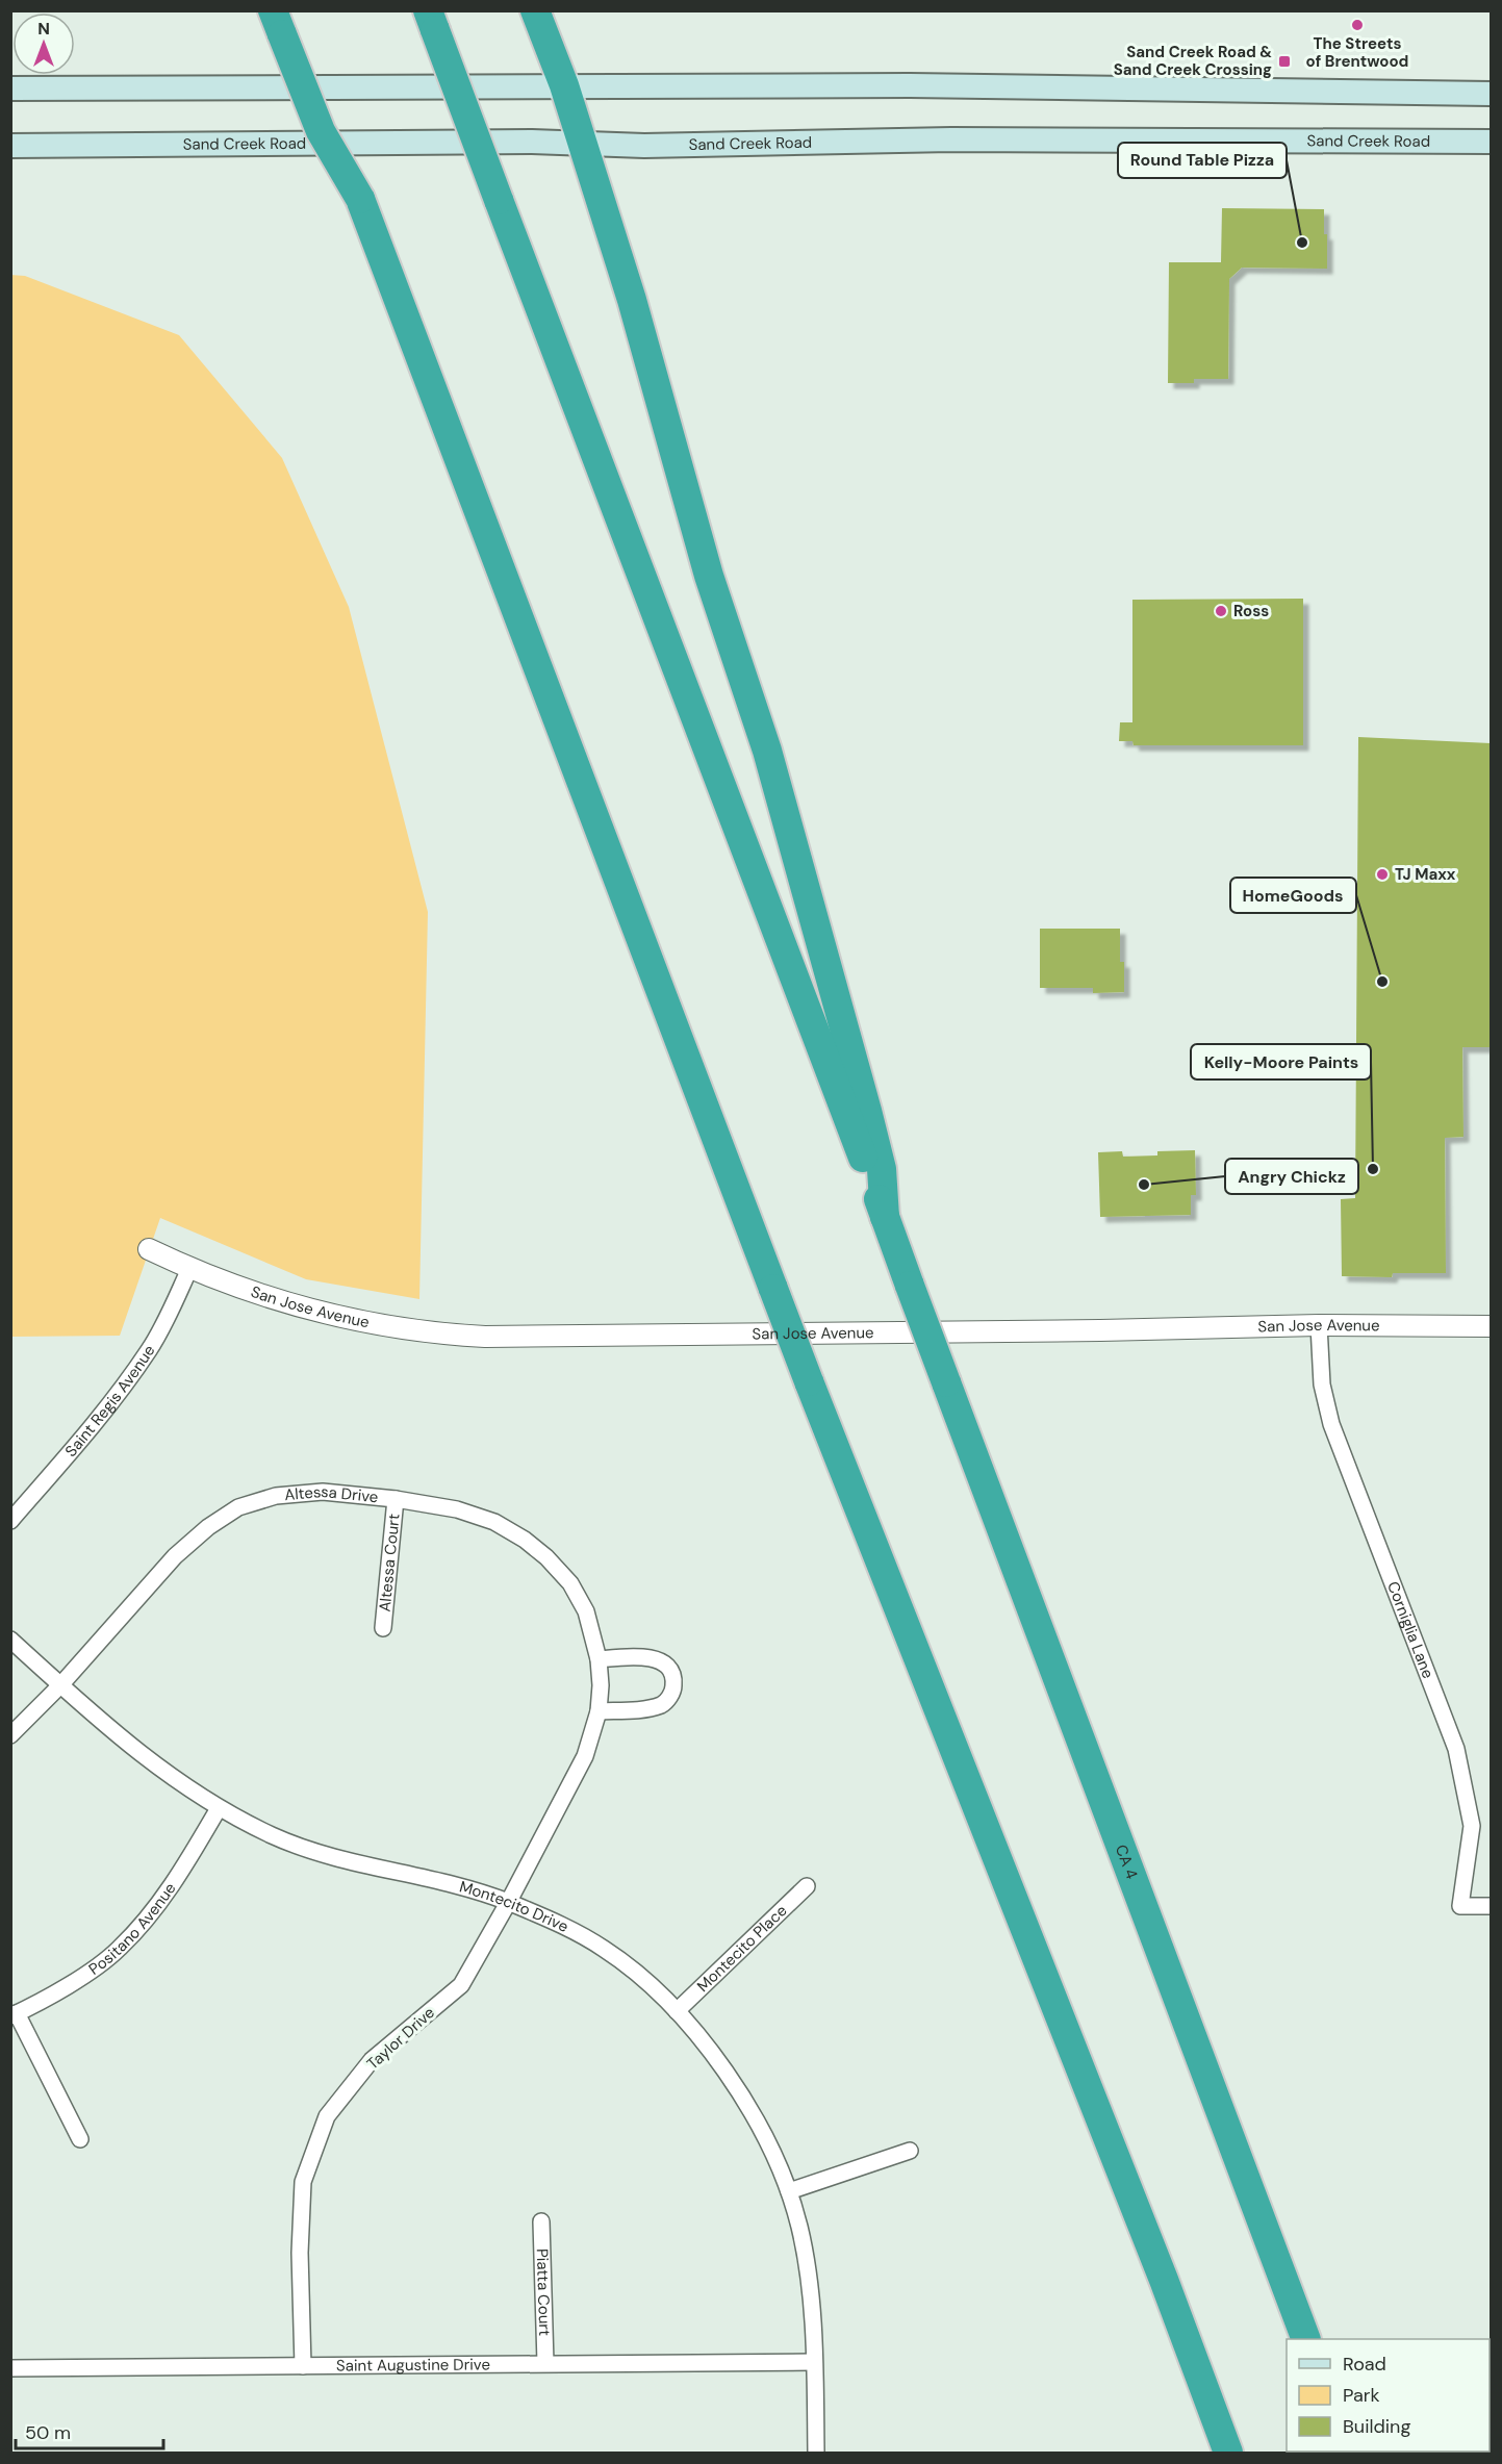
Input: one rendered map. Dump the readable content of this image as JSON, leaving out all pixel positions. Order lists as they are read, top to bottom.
{
  "streets": {
    "highway": ["CA 4"],
    "main road": ["Sand Creek Road"],
    "street": [
      "San Jose Avenue",
      "Saint Regis Avenue",
      "Altessa Drive",
      "Altessa Court",
      "Corniglia Lane",
      "Montecito Drive",
      "Positano Avenue",
      "Montecito Place",
      "Taylor Drive",
      "Piatta Court",
      "Saint Augustine Drive"
    ]
  },
  "crossings": [
    ["San Jose Avenue", "Saint Regis Avenue"],
    ["San Jose Avenue", "Corniglia Lane"],
    ["Altessa Drive", "Altessa Court"],
    ["Altessa Drive", "Montecito Drive"],
    ["Altessa Drive", "Taylor Drive"],
    ["Montecito Drive", "Positano Avenue"],
    ["Montecito Drive", "Montecito Place"],
    ["Montecito Drive", "Taylor Drive"],
    ["Montecito Drive", "Saint Augustine Drive"],
    ["Taylor Drive", "Saint Augustine Drive"],
    ["Piatta Court", "Saint Augustine Drive"]
  ],
  "places": {
    "other": [
      "The Streets of Brentwood",
      "Round Table Pizza",
      "Ross",
      "TJ Maxx",
      "HomeGoods",
      "Kelly-Moore Paints",
      "Angry Chickz"
    ],
    "transit": ["Sand Creek Road & Sand Creek Crossing"]
  },
  "legend": ["Road", "Park", "Building"],
  "scale_bar": "50 m",
  "north": "top"
}
